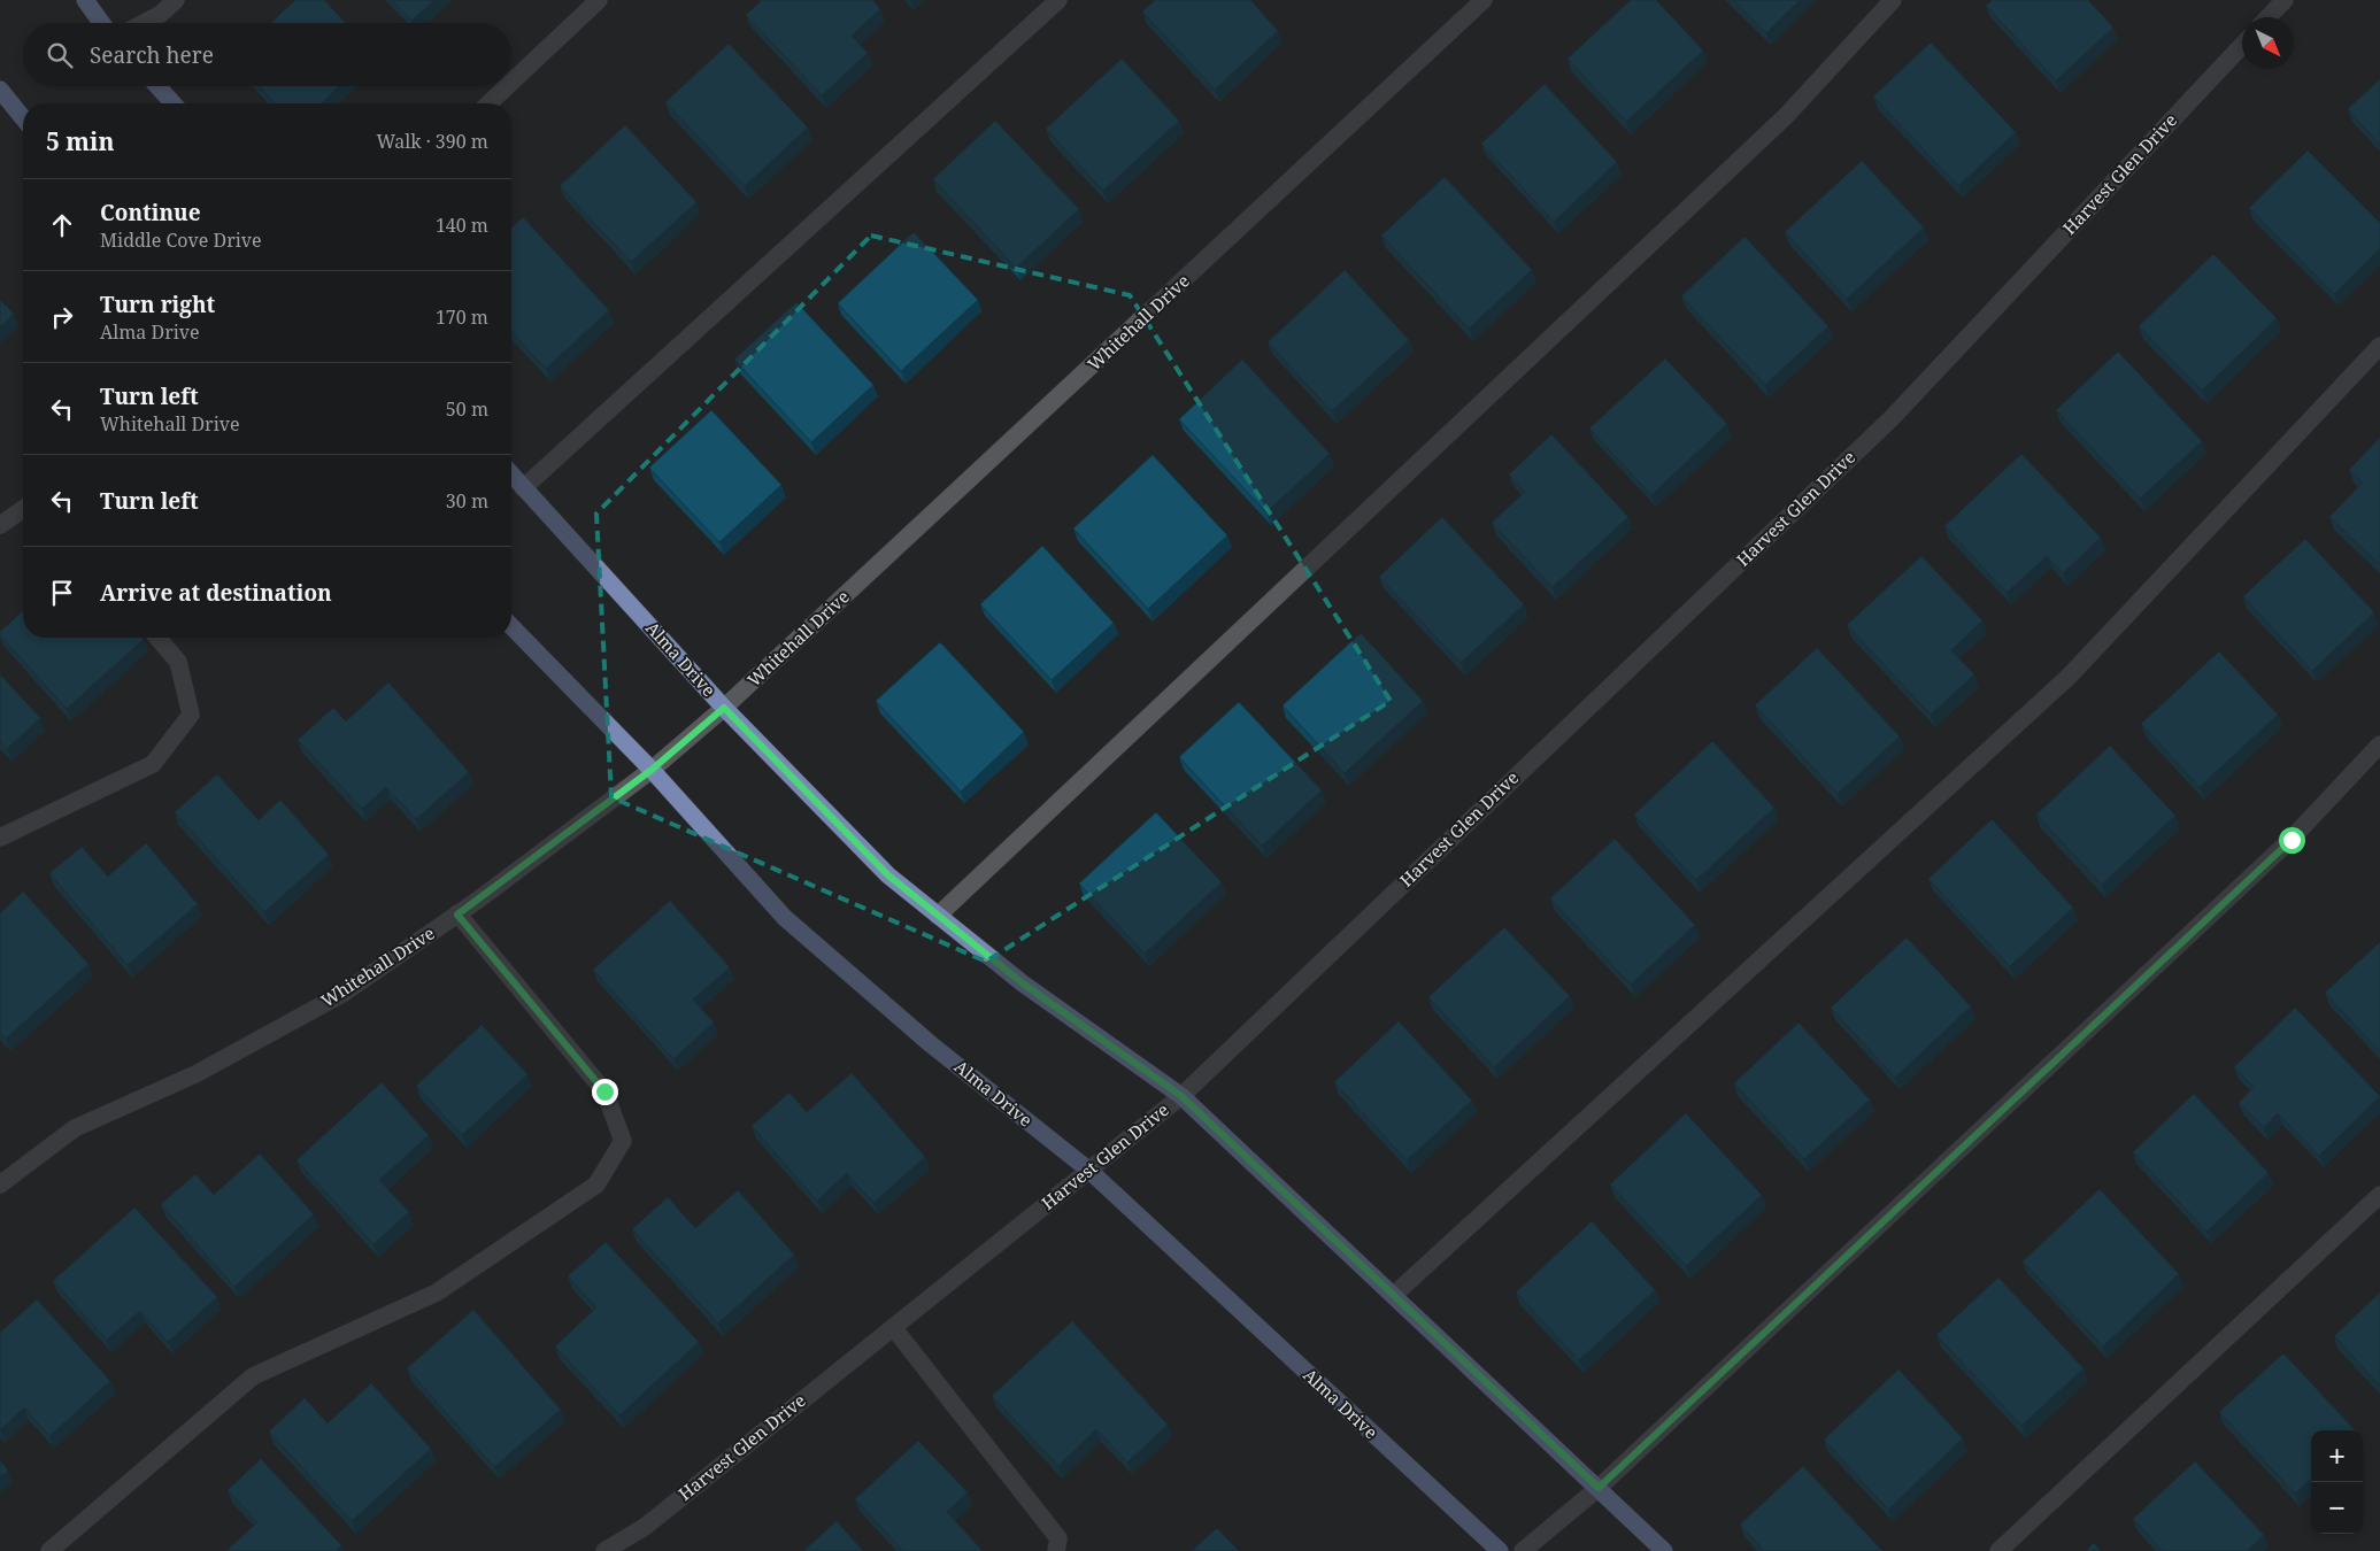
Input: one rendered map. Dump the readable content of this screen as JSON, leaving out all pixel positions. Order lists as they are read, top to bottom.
{
  "streets": {
    "main road": ["Alma Drive"],
    "street": ["Harvest Glen Drive", "Whitehall Drive"]
  },
  "crossings": [
    ["Harvest Glen Drive", "Alma Drive"],
    ["Whitehall Drive", "Alma Drive"]
  ],
  "north": "bottom right",
  "page": {
    "search": "Search here",
    "heading": ["5 min", "Walk · 390 m"],
    "list": [
      ["Continue", "Middle Cove Drive", "140 m"],
      ["Turn right", "Alma Drive", "170 m"],
      ["Turn left", "Whitehall Drive", "50 m"],
      ["Turn left", "30 m"],
      "Arrive at destination"
    ],
    "map_buttons": ["+", "−"]
  }
}
